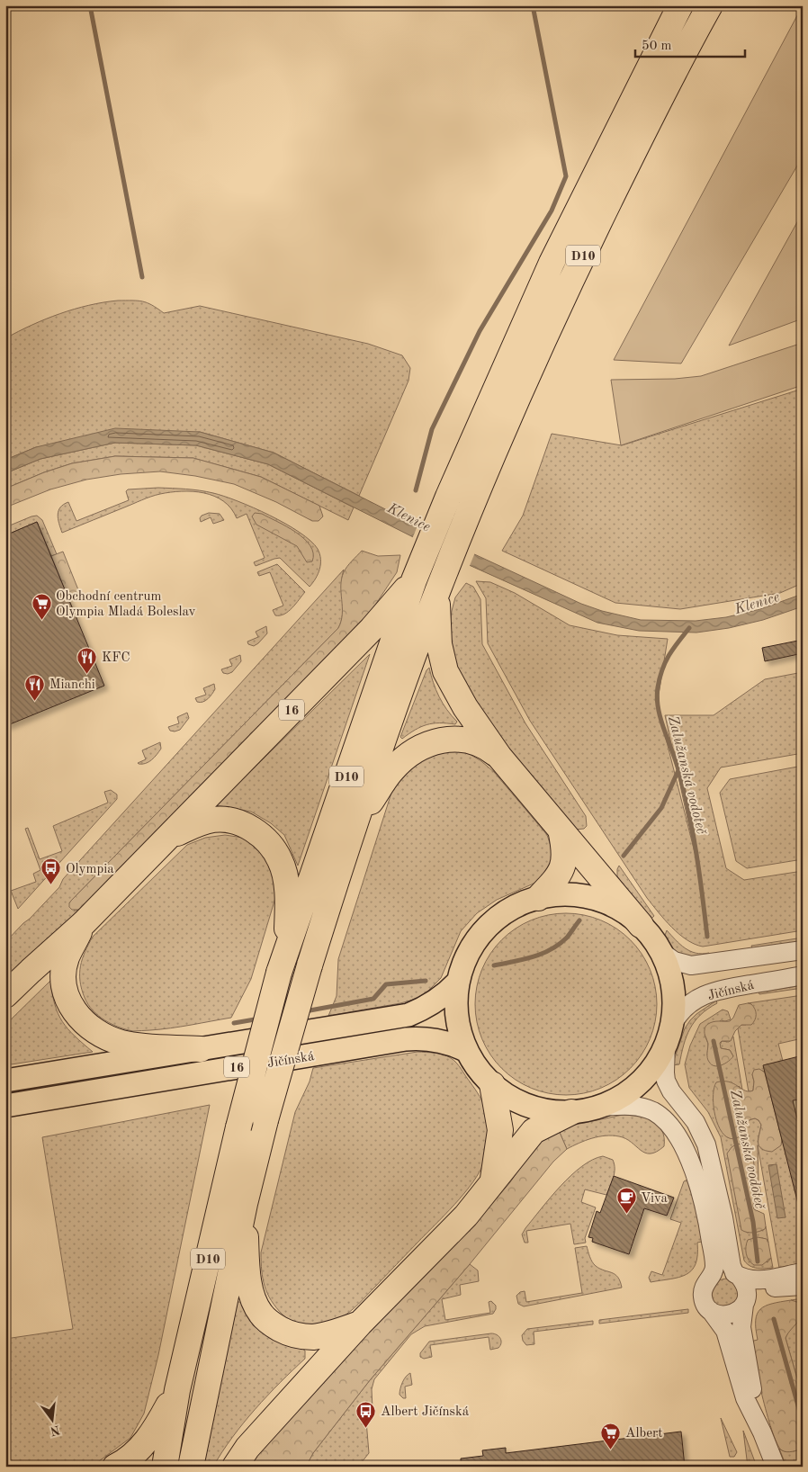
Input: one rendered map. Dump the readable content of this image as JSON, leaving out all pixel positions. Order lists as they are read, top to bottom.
{
  "streets": {
    "highway": ["D10", "16"],
    "main road": ["Jičínská"]
  },
  "crossings": [
    ["D10", "16"]
  ],
  "water": ["Klenice", "Zalužanská vodoteč"],
  "places": {
    "supermarket": ["Obchodní centrum Olympia Mladá Boleslav", "Albert"],
    "restaurant": ["KFC", "Mianchi"],
    "bus stop": ["Olympia", "Albert Jičínská"],
    "cafe": ["Viva"]
  },
  "scale_bar": "50 m",
  "north": "bottom"
}
